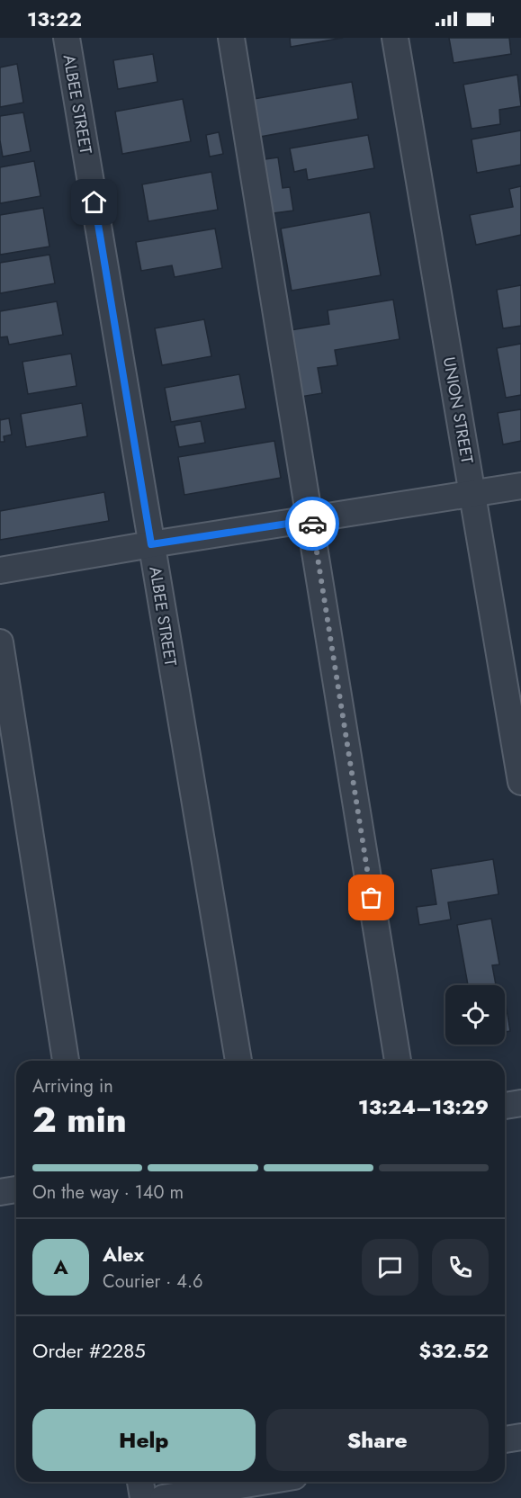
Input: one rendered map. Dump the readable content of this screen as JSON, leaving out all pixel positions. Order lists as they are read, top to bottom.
{
  "streets": {
    "street": ["ALBEE STREET", "UNION STREET"]
  },
  "page": {
    "status": "13:22",
    "heading": ["2 min", "Arriving in", "13:24–13:29"],
    "panel": [
      "Alex",
      "Courier · 4.6",
      "Order #2285",
      "$32.52"
    ],
    "bar": "On the way · 140 m",
    "round": "A",
    "buttons": ["Help", "Share"]
  }
}
